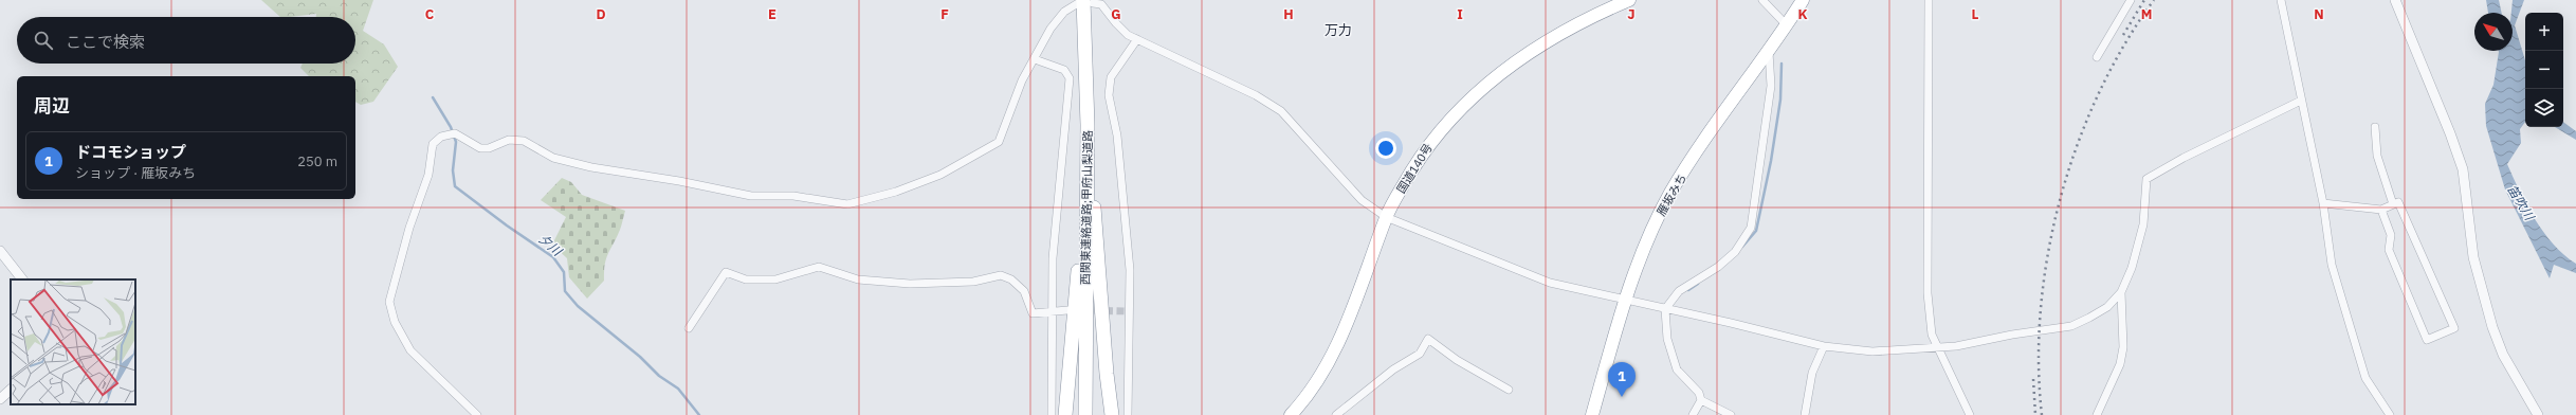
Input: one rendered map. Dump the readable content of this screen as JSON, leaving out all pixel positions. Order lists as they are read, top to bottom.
{
  "streets": {
    "highway": ["国道140号", "雁坂みち", "西関東連絡道路;甲府山梨道路"]
  },
  "districts": ["万力"],
  "water": ["笛吹川", "夕川"],
  "north": "top left",
  "page": {
    "map_buttons": ["+", "−"],
    "search": "ここで検索",
    "heading": "周辺",
    "list": [
      {
        "mark": "1",
        "name": "ドコモショップ",
        "note": "ショップ · 雁坂みち",
        "value": "250 m"
      }
    ],
    "pins": "1"
  },
  "grid": {
    "columns": [
      "C",
      "D",
      "E",
      "F",
      "G",
      "H",
      "I",
      "J",
      "K",
      "L",
      "M",
      "N"
    ]
  }
}
